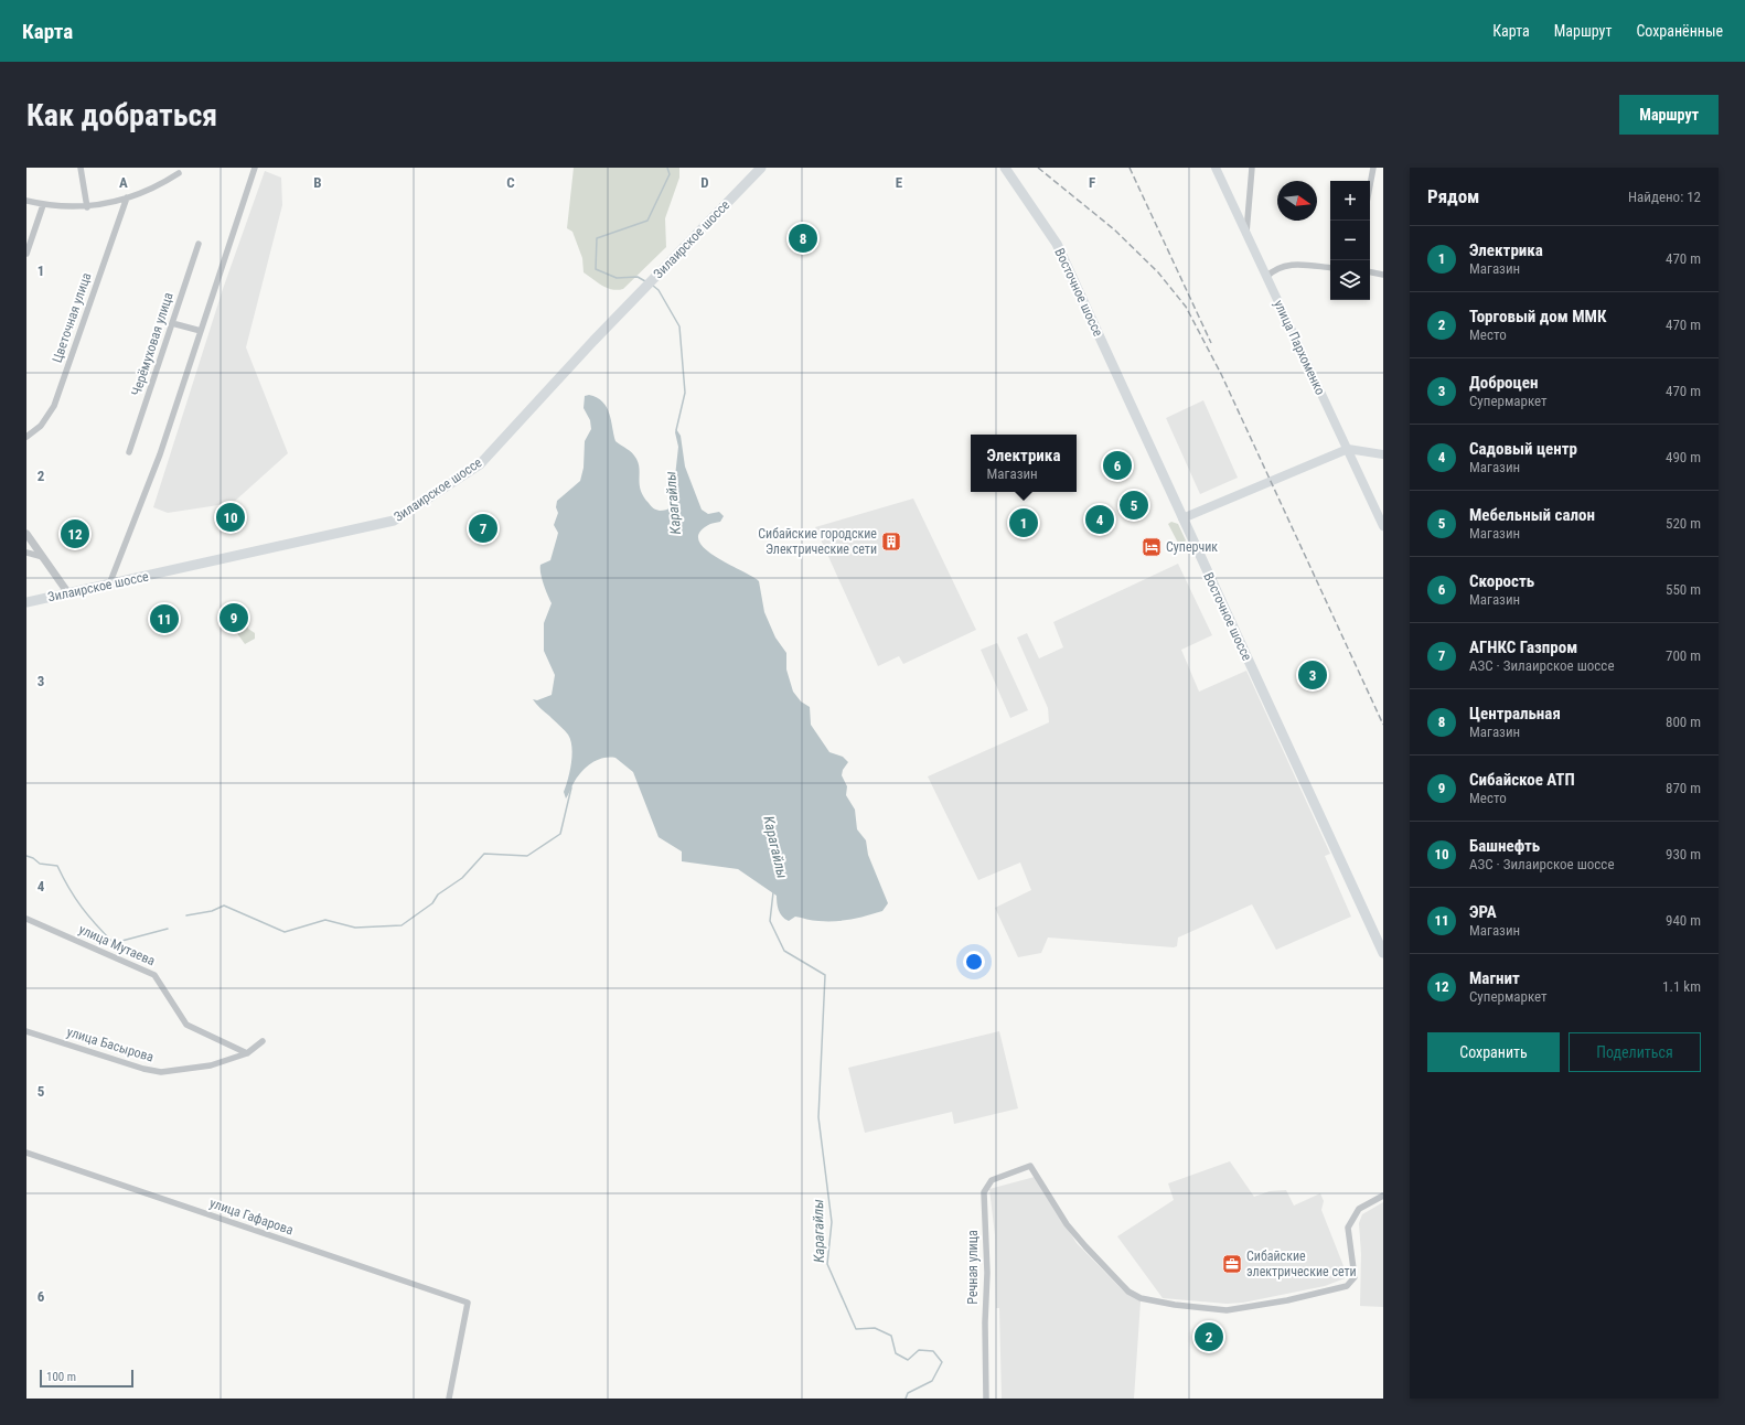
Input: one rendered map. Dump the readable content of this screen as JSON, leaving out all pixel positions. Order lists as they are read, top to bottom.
{
  "streets": {
    "main road": ["Зилаирское шоссе", "Восточное шоссе", "улица Пархоменко"],
    "street": [
      "Цветочная улица",
      "Черёмуховая улица",
      "улица Мутаева",
      "улица Басырова",
      "улица Гафарова",
      "Речная улица"
    ]
  },
  "crossings": [
    ["улица Мутаева", "улица Басырова"]
  ],
  "water": ["Карагайлы"],
  "places": {
    "building": ["Сибайские городские Электрические сети"],
    "hotel": ["Суперчик"],
    "office": ["Сибайские электрические сети"]
  },
  "scale_bar": "100 m",
  "north": "right",
  "page": {
    "header": "Карта",
    "nav": ["Карта", "Маршрут", "Сохранённые"],
    "buttons": [
      "Маршрут",
      ["Сохранить", "Поделиться"]
    ],
    "title": "Как добраться",
    "heading": ["Рядом", "Найдено: 12"],
    "map_buttons": ["+", "−"],
    "pins": [
      "8",
      "6",
      "5",
      "10",
      "4",
      "1",
      "7",
      "12",
      "9",
      "11",
      "3",
      "2"
    ],
    "list": [
      {
        "mark": "1",
        "name": "Электрика",
        "note": "Магазин",
        "value": "470 m"
      },
      {
        "mark": "2",
        "name": "Торговый дом ММК",
        "note": "Место",
        "value": "470 m"
      },
      {
        "mark": "3",
        "name": "Доброцен",
        "note": "Супермаркет",
        "value": "470 m"
      },
      {
        "mark": "4",
        "name": "Садовый центр",
        "note": "Магазин",
        "value": "490 m"
      },
      {
        "mark": "5",
        "name": "Мебельный салон",
        "note": "Магазин",
        "value": "520 m"
      },
      {
        "mark": "6",
        "name": "Скорость",
        "note": "Магазин",
        "value": "550 m"
      },
      {
        "mark": "7",
        "name": "АГНКС Газпром",
        "note": "АЗС · Зилаирское шоссе",
        "value": "700 m"
      },
      {
        "mark": "8",
        "name": "Центральная",
        "note": "Магазин",
        "value": "800 m"
      },
      {
        "mark": "9",
        "name": "Сибайское АТП",
        "note": "Место",
        "value": "870 m"
      },
      {
        "mark": "10",
        "name": "Башнефть",
        "note": "АЗС · Зилаирское шоссе",
        "value": "930 m"
      },
      {
        "mark": "11",
        "name": "ЭРА",
        "note": "Магазин",
        "value": "940 m"
      },
      {
        "mark": "12",
        "name": "Магнит",
        "note": "Супермаркет",
        "value": "1.1 km"
      }
    ],
    "popup": ["Электрика", "Магазин"],
    "scale": "100 m"
  },
  "grid": {
    "columns": [
      "A",
      "B",
      "C",
      "D",
      "E",
      "F"
    ],
    "rows": [
      "1",
      "2",
      "3",
      "4",
      "5",
      "6"
    ]
  }
}
